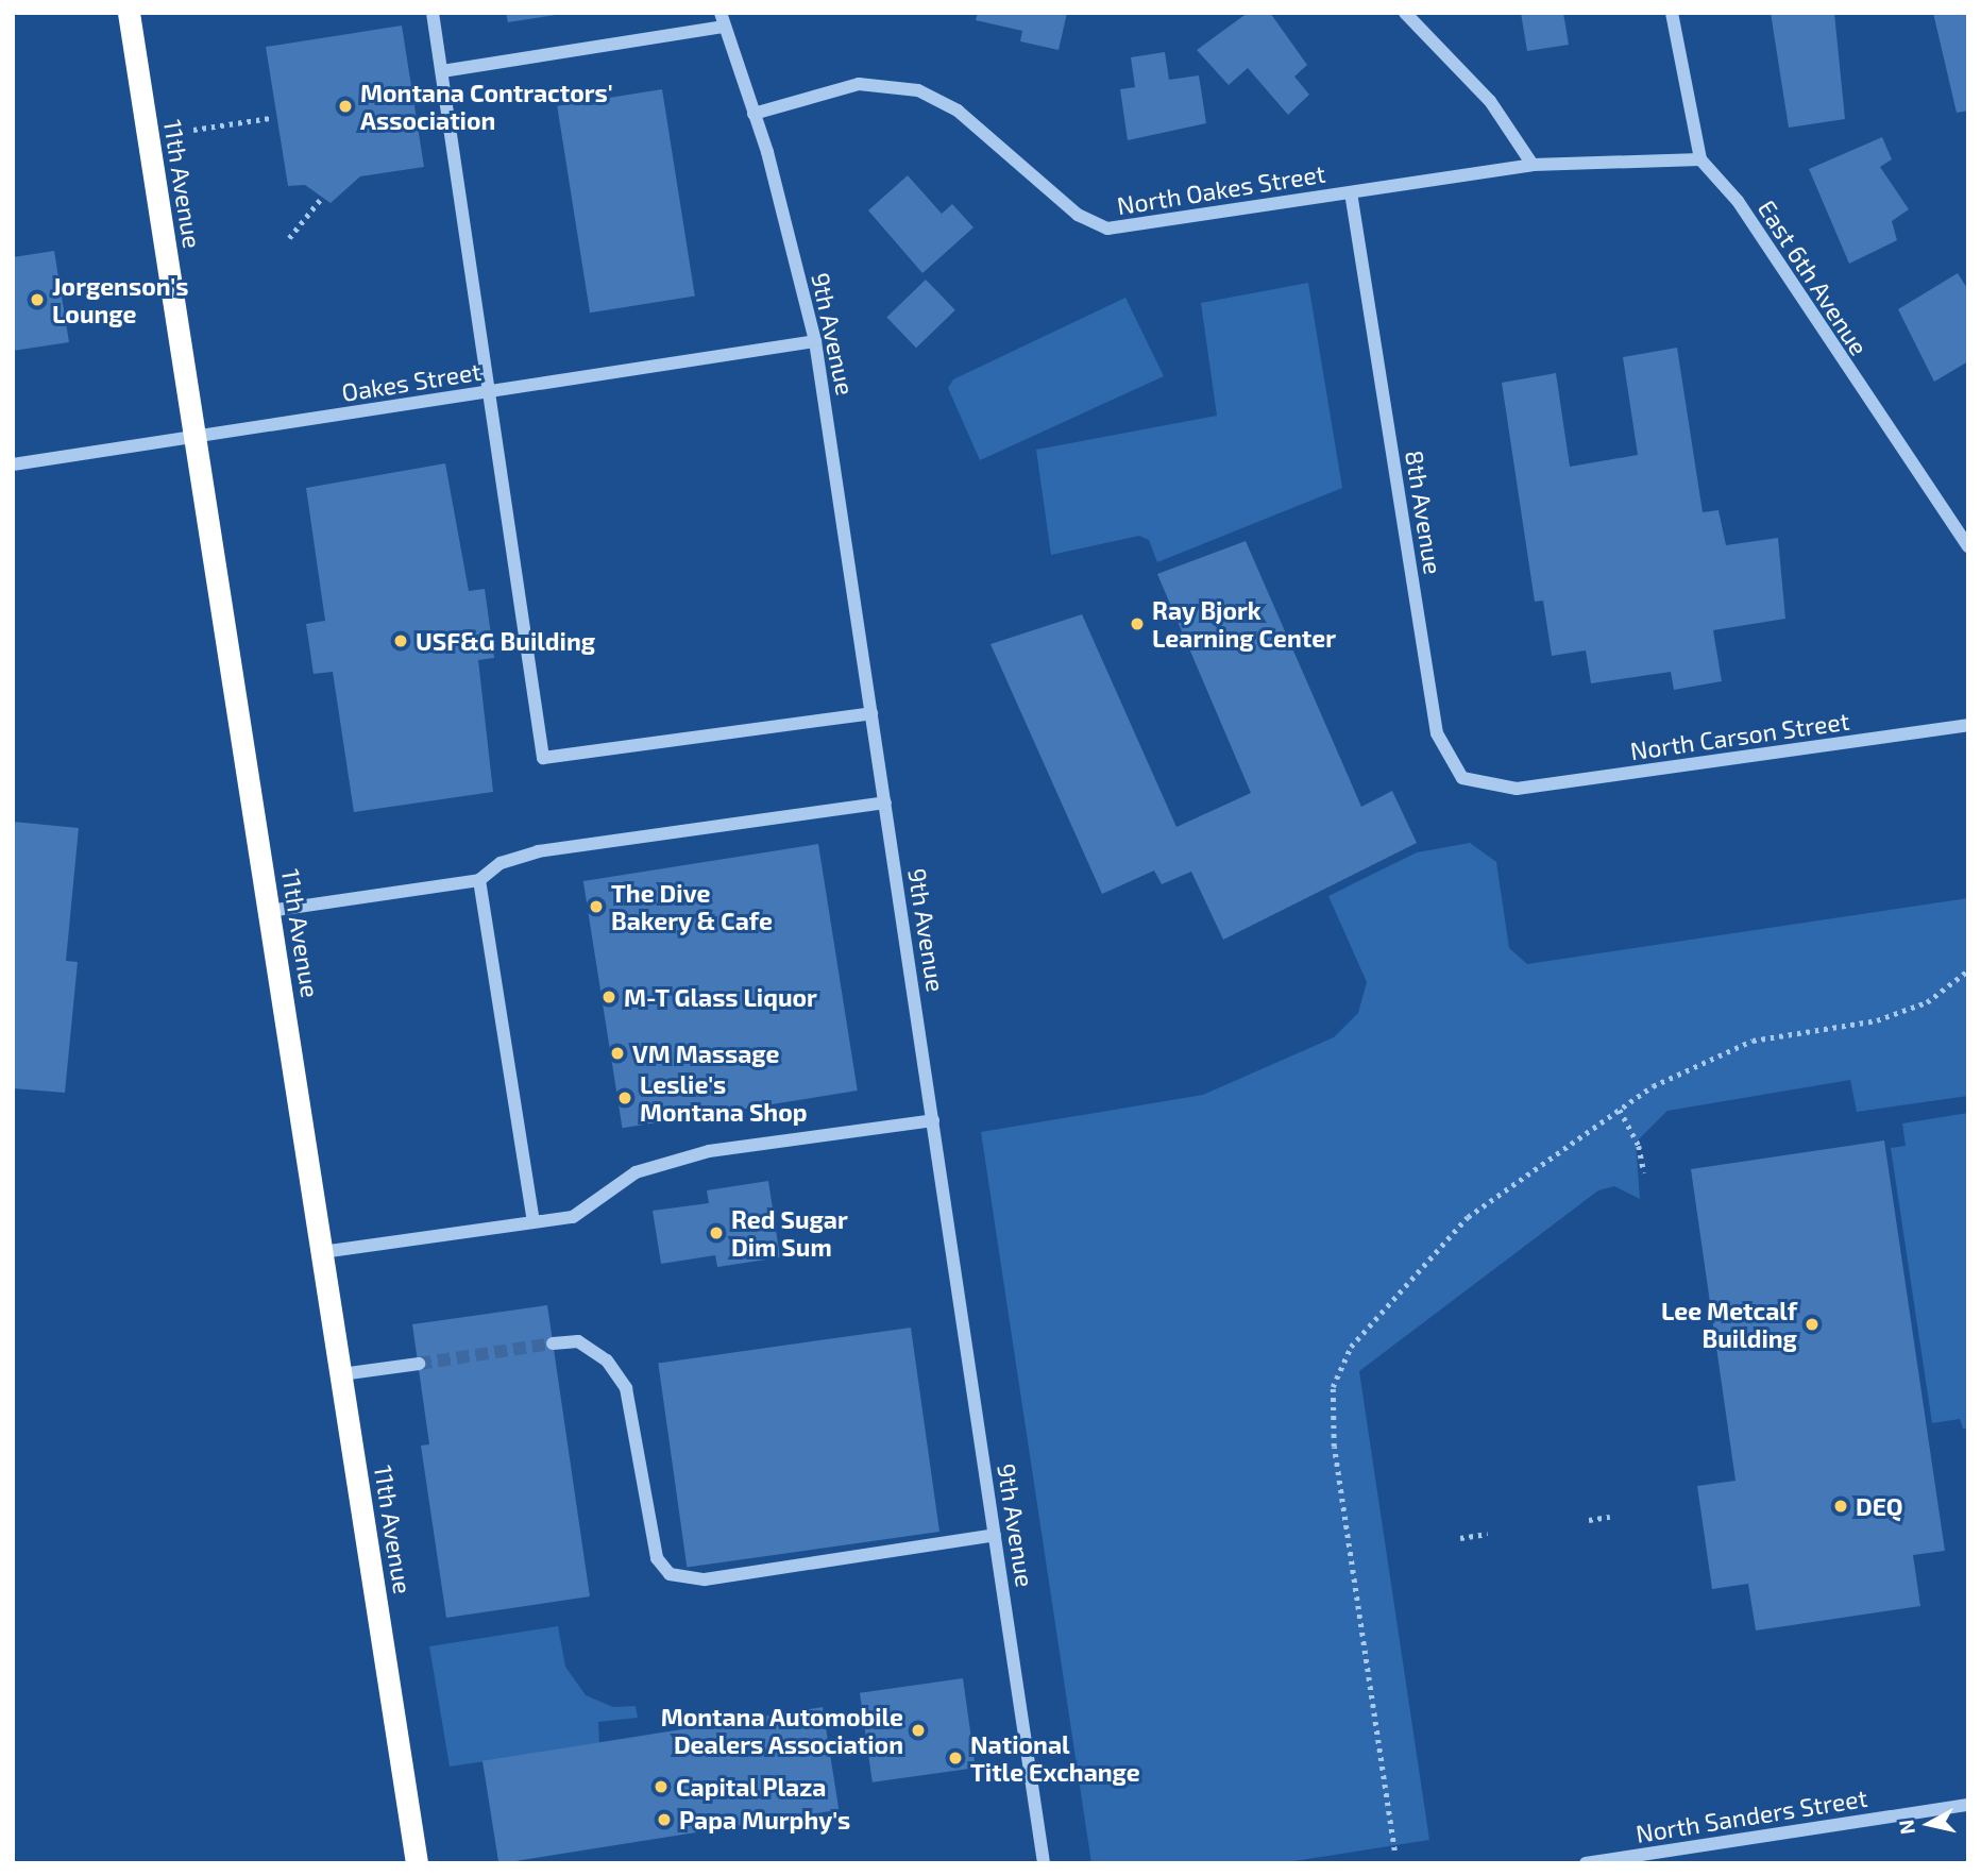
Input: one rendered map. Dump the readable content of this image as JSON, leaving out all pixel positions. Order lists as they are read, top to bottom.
{
  "streets": {
    "highway": ["11th Avenue"],
    "street": [
      "North Oakes Street",
      "East 6th Avenue",
      "9th Avenue",
      "Oakes Street",
      "8th Avenue",
      "North Carson Street",
      "North Sanders Street"
    ]
  },
  "crossings": [
    ["11th Avenue", "Oakes Street"],
    ["North Oakes Street", "East 6th Avenue"],
    ["North Oakes Street", "9th Avenue"],
    ["North Oakes Street", "8th Avenue"],
    ["9th Avenue", "Oakes Street"],
    ["8th Avenue", "North Carson Street"]
  ],
  "places": [
    "Montana Contractors' Association",
    "Jorgenson's Lounge",
    "Ray Bjork Learning Center",
    "USF&G Building",
    "The Dive Bakery & Cafe",
    "M-T Glass Liquor",
    "VM Massage",
    "Leslie's Montana Shop",
    "Red Sugar Dim Sum",
    "Lee Metcalf Building",
    "DEQ",
    "Montana Automobile Dealers Association",
    "National Title Exchange",
    "Capital Plaza",
    "Papa Murphy's"
  ],
  "north": "left"
}
